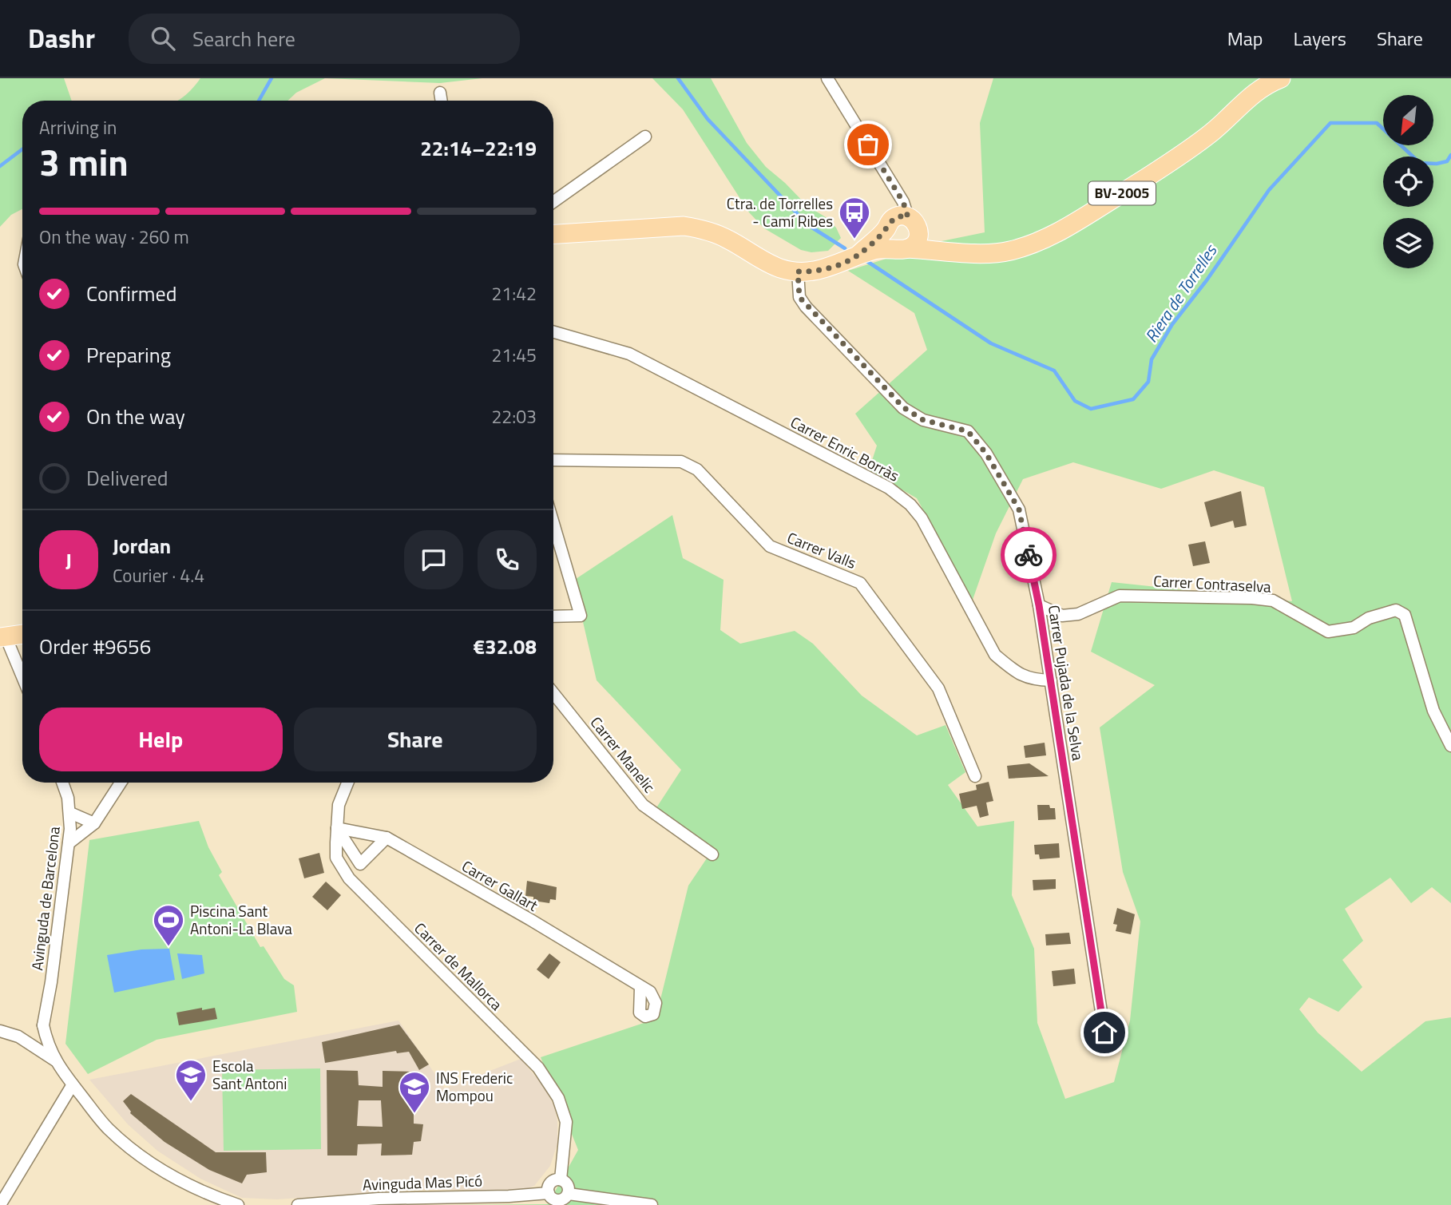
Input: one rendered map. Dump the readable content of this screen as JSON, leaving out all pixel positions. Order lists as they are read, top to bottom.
{
  "streets": {
    "main road": ["BV-2005"],
    "street": [
      "Carrer Enric Borràs",
      "Carrer Valls",
      "Carrer Contraselva",
      "Carrer Pujada de la Selva",
      "Carrer Manelic",
      "Carrer Gallart",
      "Avinguda de Barcelona",
      "Carrer de Mallorca",
      "Avinguda Mas Picó"
    ]
  },
  "crossings": [
    ["BV-2005", "Carrer Pujada de la Selva"],
    ["Carrer Enric Borràs", "Carrer Pujada de la Selva"],
    ["Carrer Contraselva", "Carrer Pujada de la Selva"],
    ["Carrer Gallart", "Carrer de Mallorca"],
    ["Carrer de Mallorca", "Avinguda Mas Picó"]
  ],
  "water": ["Riera de Torrelles"],
  "places": {
    "bus stop": ["Ctra. de Torrelles - Camí Ribes"],
    "sports": ["Piscina Sant Antoni-La Blava"],
    "school or university": ["Escola Sant Antoni", "INS Frederic Mompou"]
  },
  "north": "bottom left",
  "page": {
    "header": "Dashr",
    "search": "Search here",
    "nav": ["Map", "Layers", "Share"],
    "heading": ["3 min", "Arriving in", "22:14–22:19"],
    "panel": [
      "Jordan",
      "Courier · 4.4",
      "Order #9656",
      "€32.08"
    ],
    "bar": "On the way · 260 m",
    "list": [
      ["Confirmed", "21:42"],
      ["Preparing", "21:45"],
      ["On the way", "22:03"],
      "Delivered"
    ],
    "round": "J",
    "buttons": ["Help", "Share"]
  }
}
